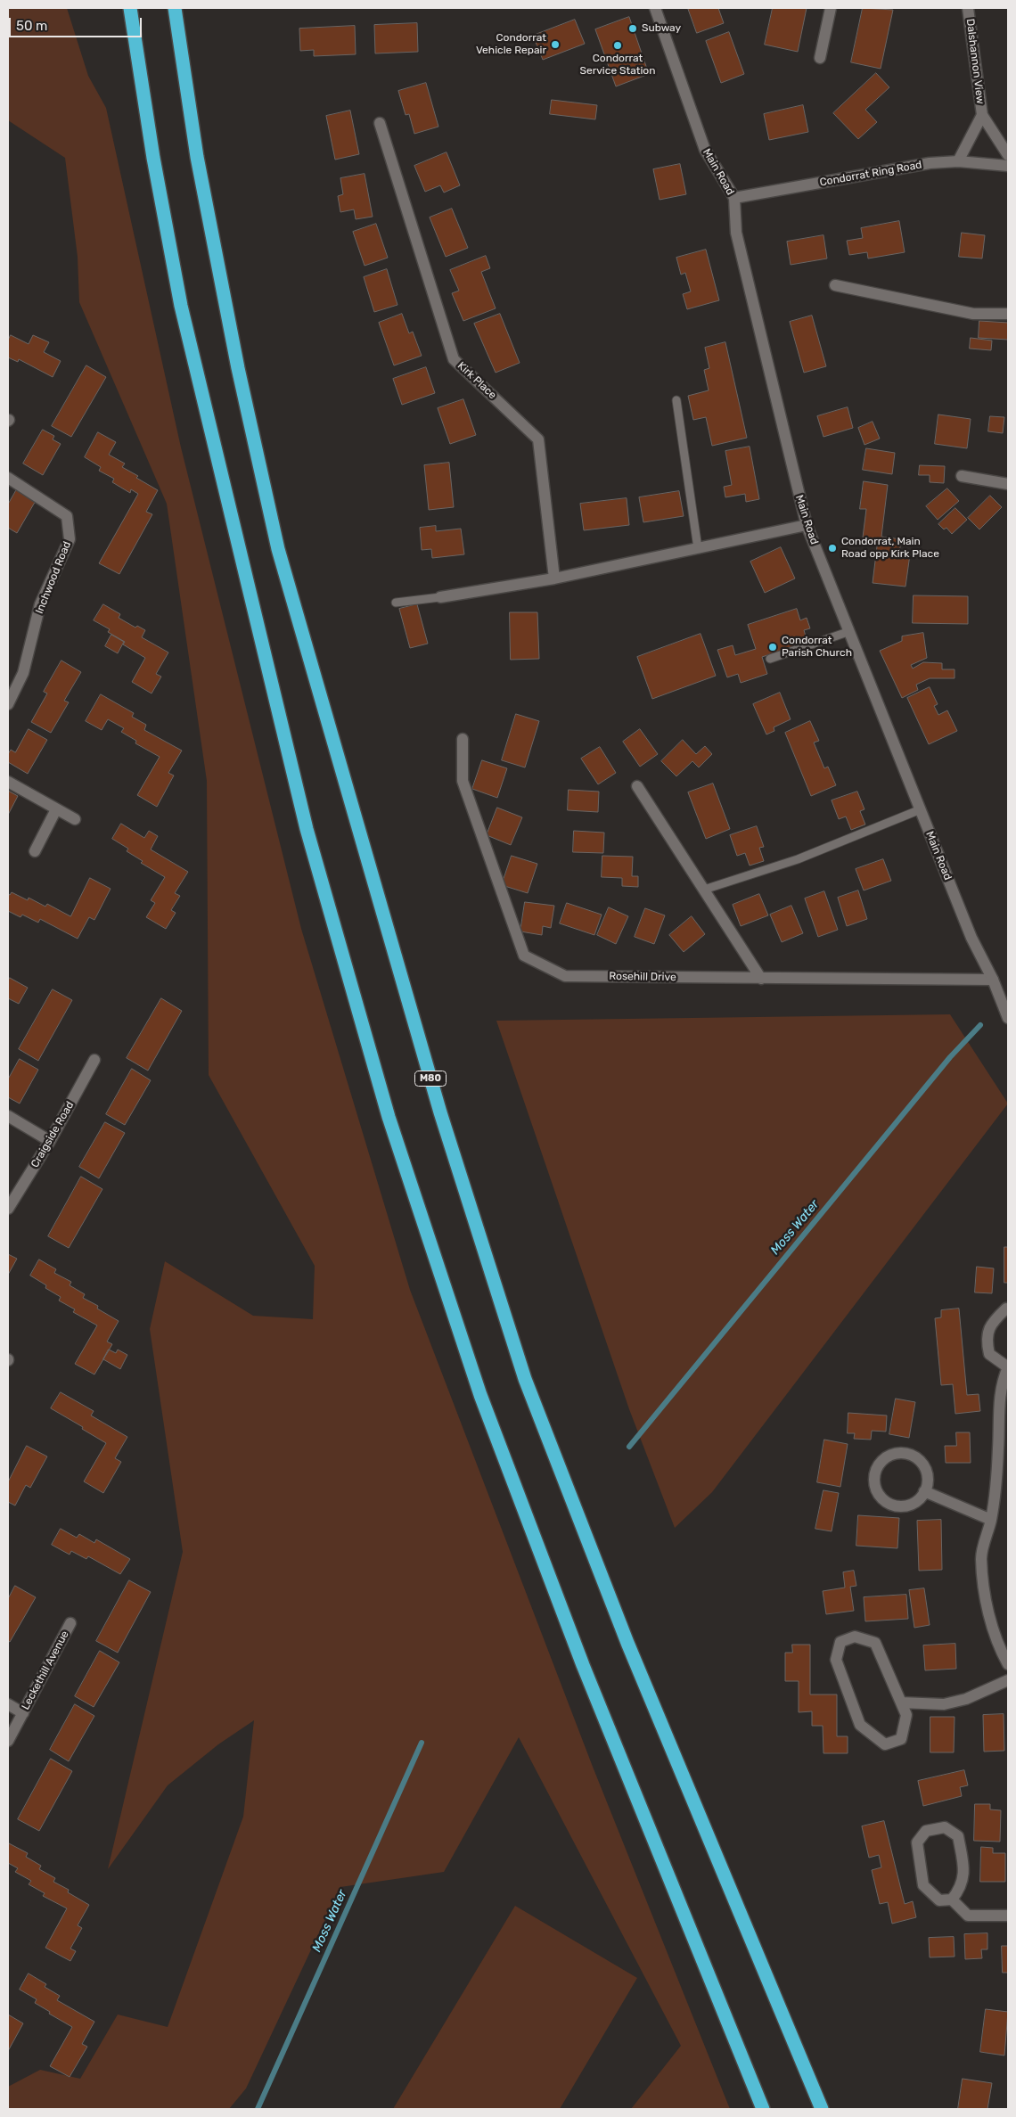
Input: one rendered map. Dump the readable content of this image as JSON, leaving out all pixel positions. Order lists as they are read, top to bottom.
{
  "streets": {
    "highway": ["M80"],
    "street": [
      "Dalshannon View",
      "Main Road",
      "Condorrat Ring Road",
      "Kirk Place",
      "Inchwood Road",
      "Rosehill Drive",
      "Craigside Road",
      "Leckethill Avenue"
    ]
  },
  "crossings": [
    ["Dalshannon View", "Condorrat Ring Road"],
    ["Main Road", "Condorrat Ring Road"],
    ["Main Road", "Rosehill Drive"]
  ],
  "water": ["Moss Water"],
  "places": [
    "Subway",
    "Condorrat Vehicle Repair",
    "Condorrat Service Station",
    "Condorrat, Main Road opp Kirk Place",
    "Condorrat Parish Church"
  ],
  "scale_bar": "50 m"
}
